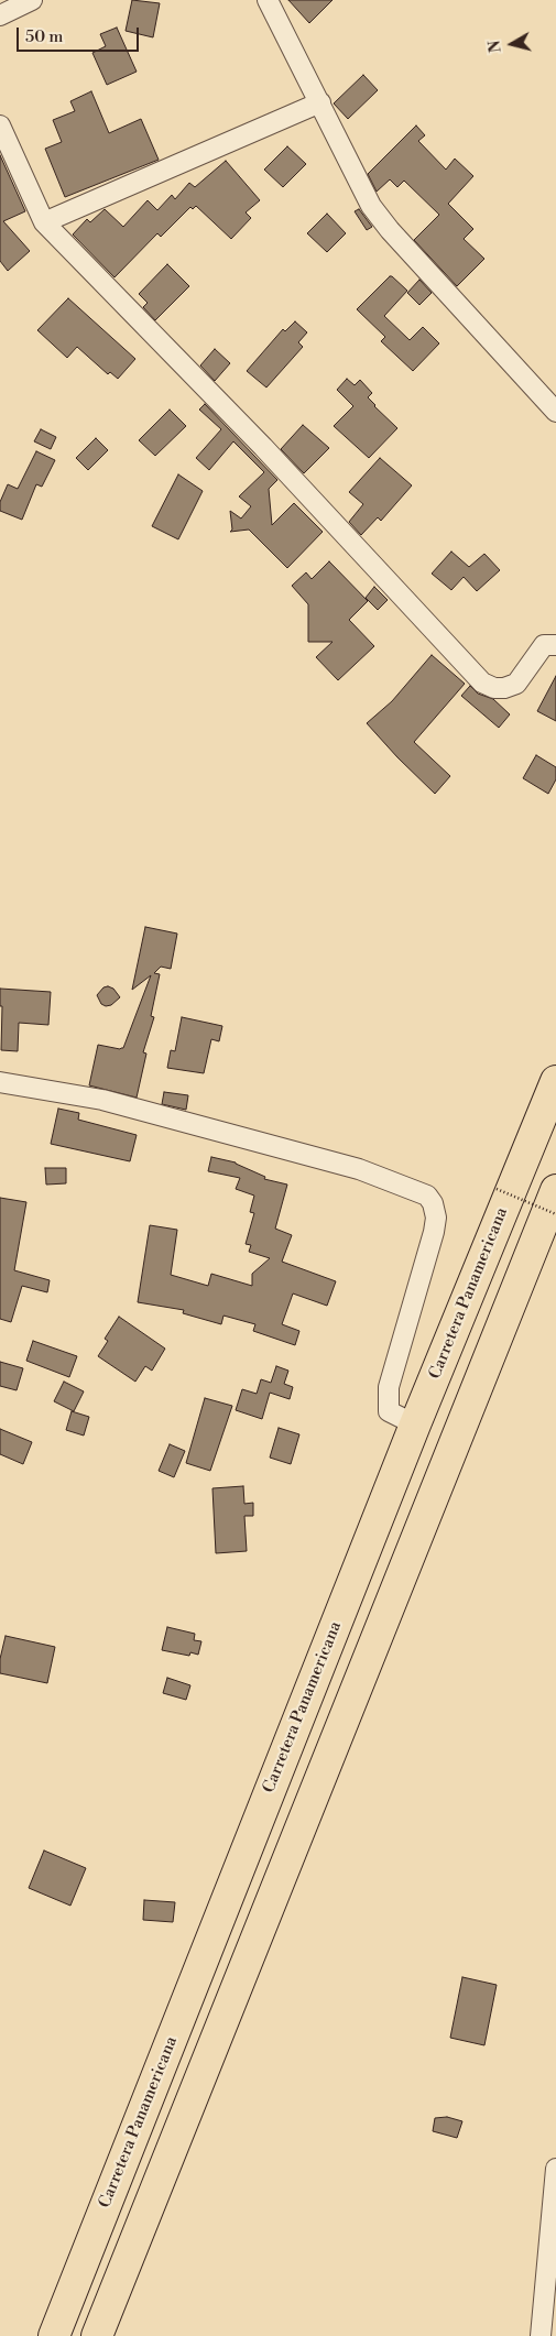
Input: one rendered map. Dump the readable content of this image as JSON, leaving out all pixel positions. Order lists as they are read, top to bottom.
{
  "streets": {
    "highway": ["Carretera Panamericana"]
  },
  "scale_bar": "50 m",
  "north": "left"
}
